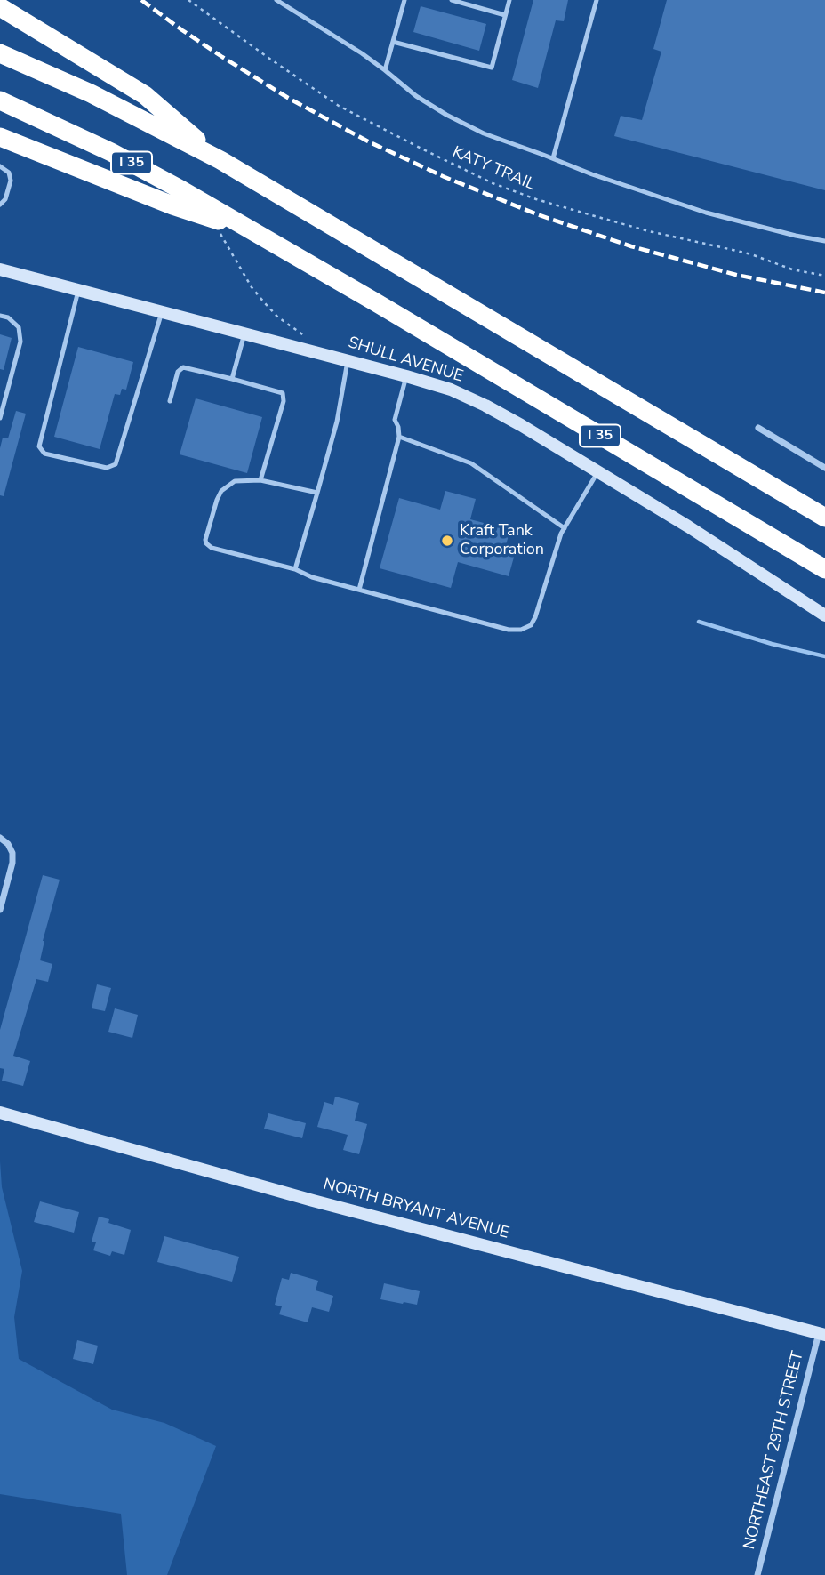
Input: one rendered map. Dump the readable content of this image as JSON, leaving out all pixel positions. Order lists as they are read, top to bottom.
{
  "streets": {
    "highway": ["I 35"],
    "street": ["SHULL AVENUE", "NORTH BRYANT AVENUE", "NORTHEAST 29TH STREET"],
    "path": ["KATY TRAIL"]
  },
  "crossings": [
    ["NORTH BRYANT AVENUE", "NORTHEAST 29TH STREET"]
  ],
  "places": ["Kraft Tank Corporation"]
}
